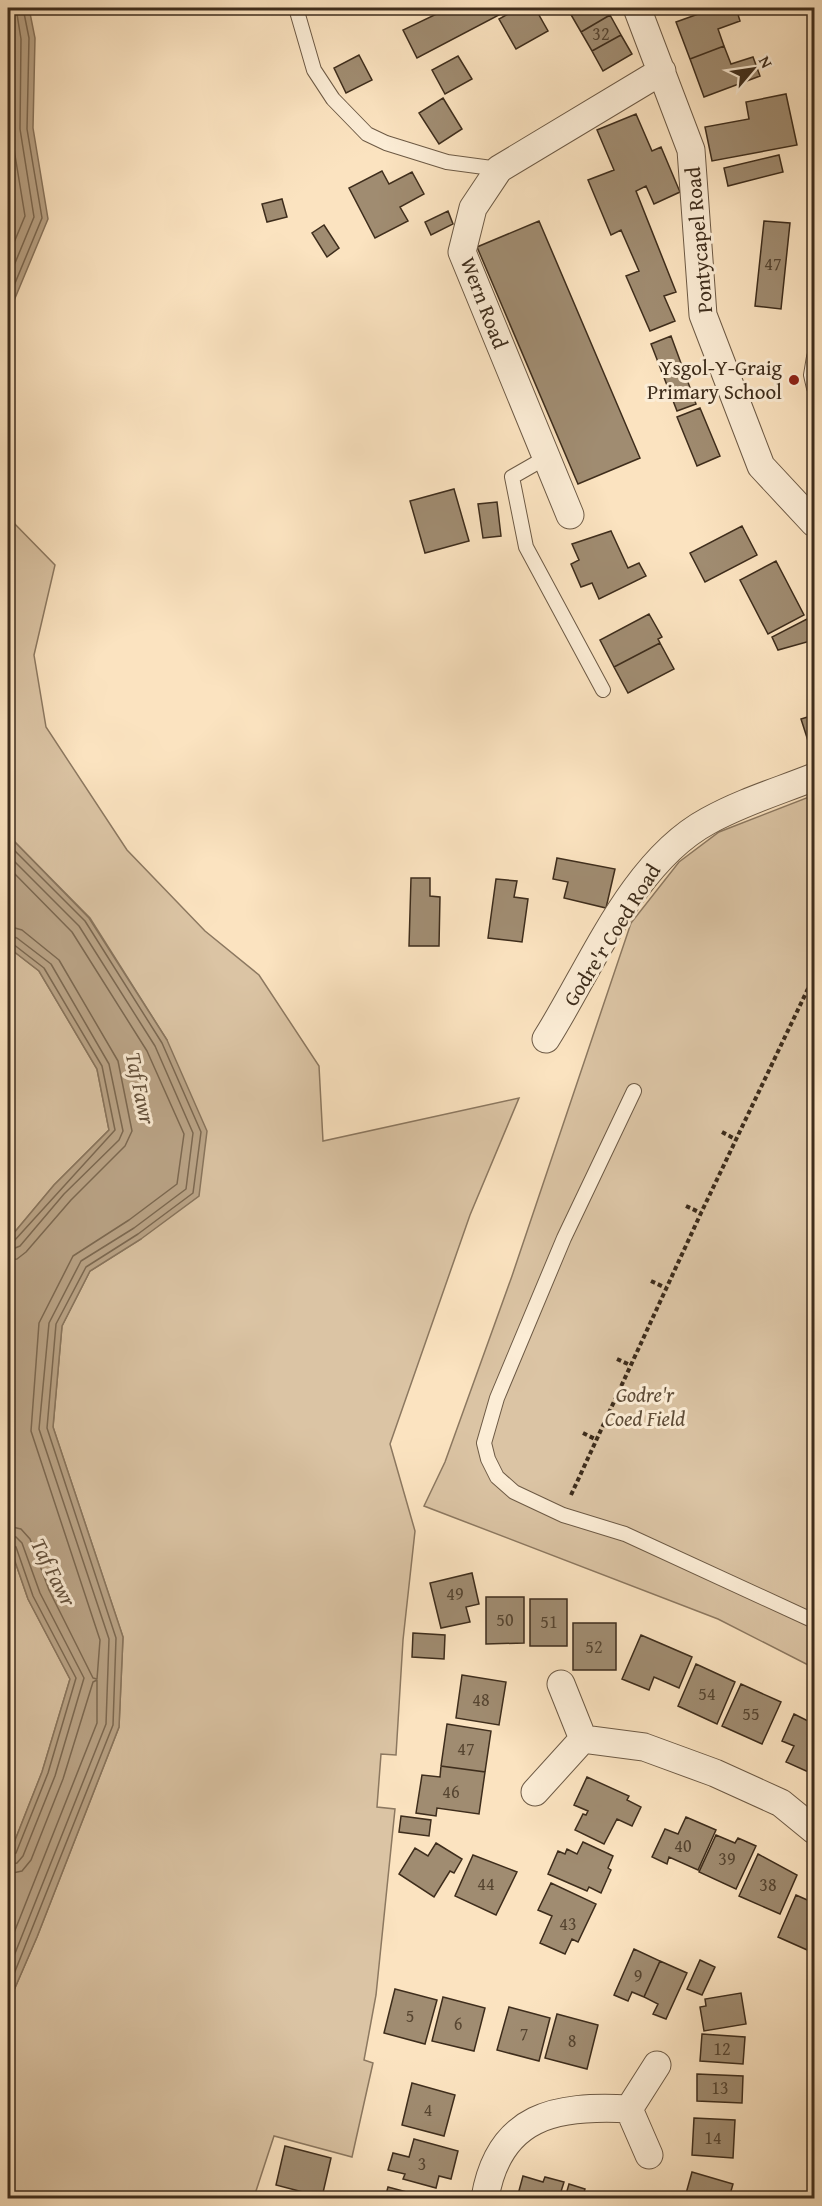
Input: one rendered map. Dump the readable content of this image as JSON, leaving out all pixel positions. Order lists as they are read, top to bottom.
{
  "streets": {
    "street": ["Pontycapel Road", "Wern Road", "Godre'r Coed Road"]
  },
  "crossings": [
    ["Pontycapel Road", "Wern Road"]
  ],
  "water": ["Taf Fawr"],
  "parks": ["Godre'r Coed Field"],
  "places": ["Ysgol-Y-Graig Primary School"],
  "house_numbers": [
    "32",
    "47",
    "49",
    "50",
    "51",
    "52",
    "54",
    "48",
    "55",
    "47",
    "46",
    "40",
    "39",
    "44",
    "38",
    "43",
    "9",
    "5",
    "6",
    "7",
    "8",
    "12",
    "13",
    "4",
    "14",
    "3"
  ],
  "north": "top right"
}
